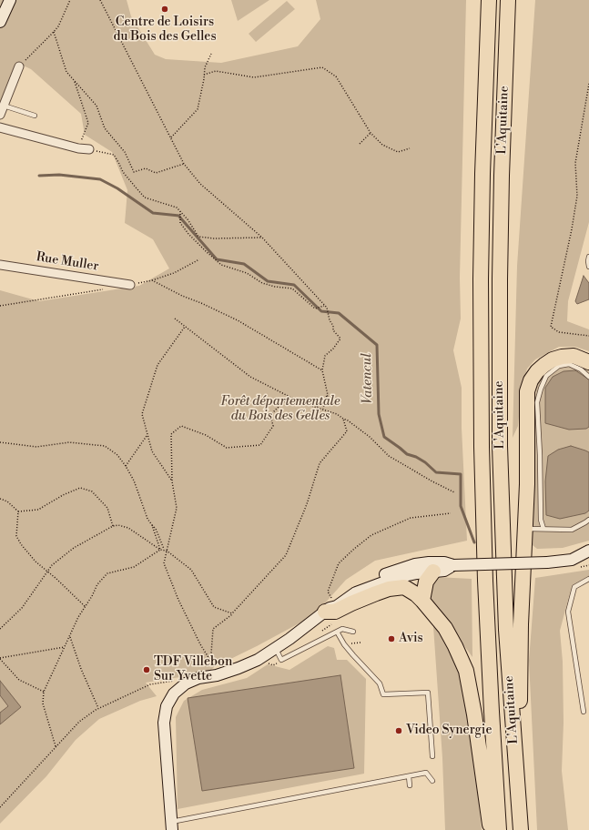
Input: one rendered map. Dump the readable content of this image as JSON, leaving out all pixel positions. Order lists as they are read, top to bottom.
{
  "streets": {
    "highway": ["L'Aquitaine"],
    "street": ["Rue Muller"]
  },
  "water": ["Vatencul"],
  "parks": ["Forêt départementale du Bois des Gelles"],
  "places": [
    "Centre de Loisirs du Bois des Gelles",
    "Avis",
    "TDF Villebon Sur Yvette",
    "Video Synergie"
  ]
}
